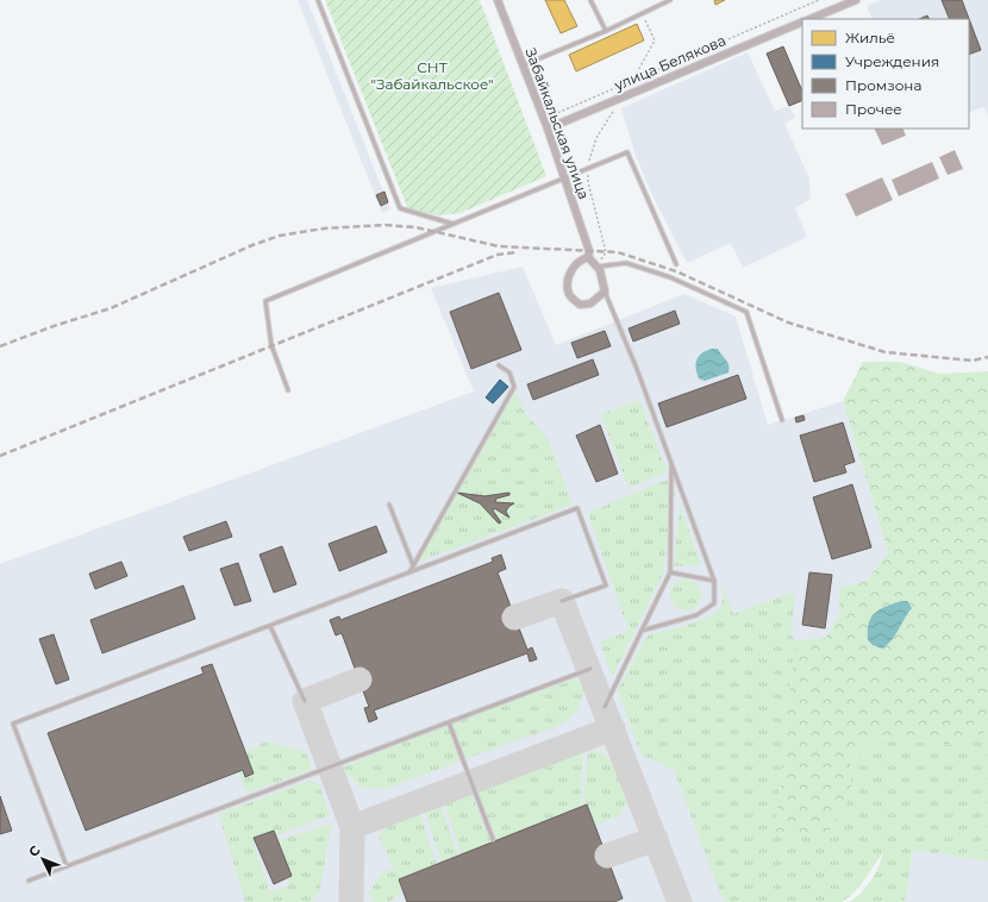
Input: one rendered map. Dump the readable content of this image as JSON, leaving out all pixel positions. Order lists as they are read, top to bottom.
{
  "streets": {
    "street": ["улица Белякова", "Забайкальская улица"]
  },
  "crossings": [
    ["улица Белякова", "Забайкальская улица"]
  ],
  "parks": ["СНТ \"Забайкальское\""],
  "legend": [
    "Жильё",
    "Учреждения",
    "Промзона",
    "Прочее"
  ],
  "north": "top left"
}
